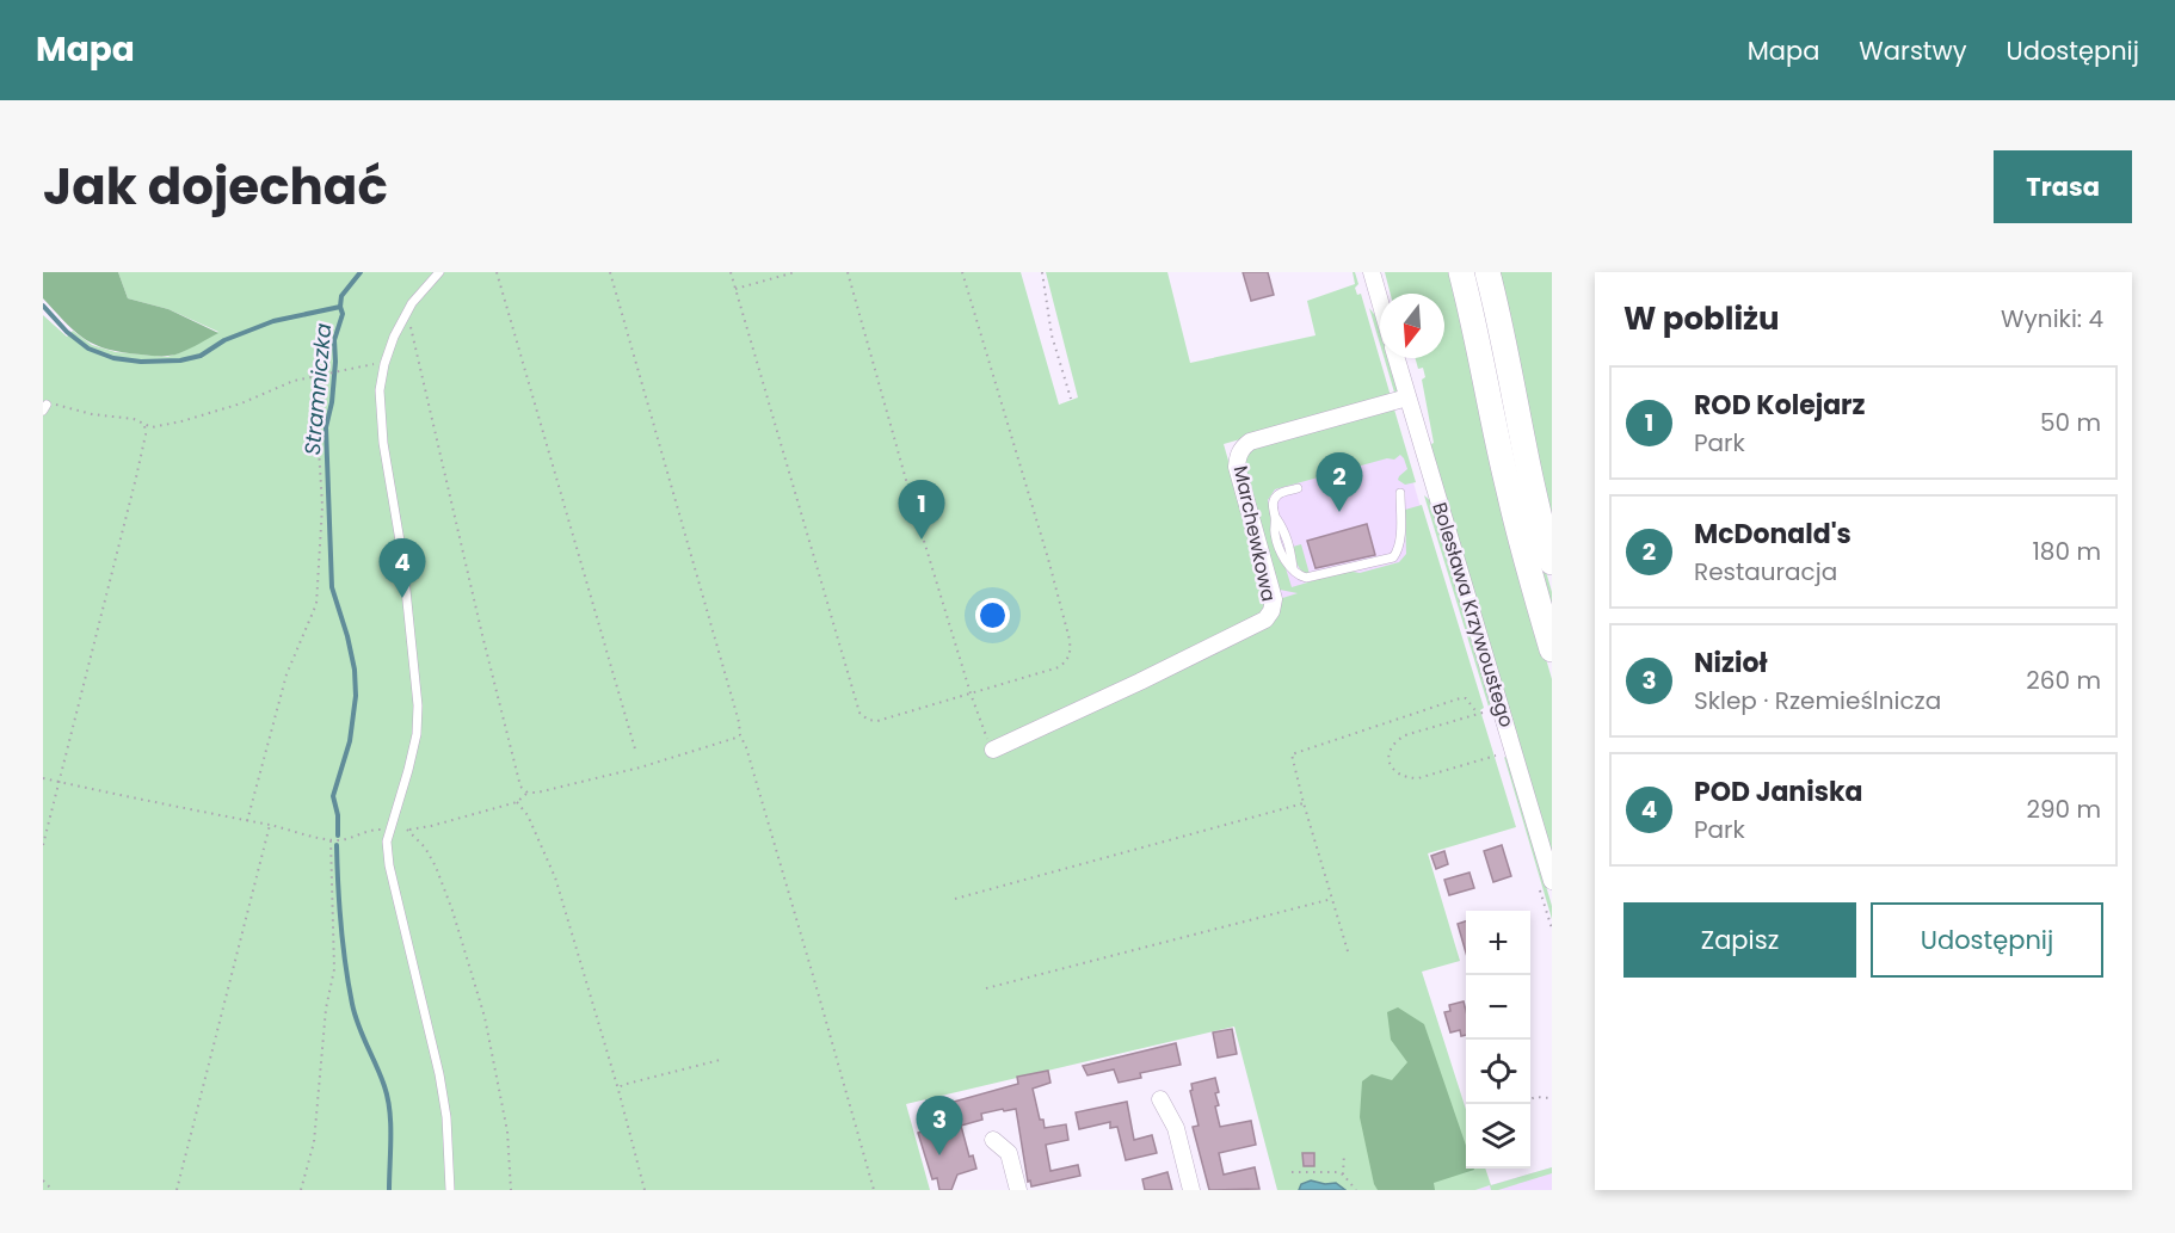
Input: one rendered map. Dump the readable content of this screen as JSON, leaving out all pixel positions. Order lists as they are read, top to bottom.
{
  "streets": {
    "street": ["Marchewkowa", "Bolesława Krzywoustego"]
  },
  "crossings": [
    ["Marchewkowa", "Bolesława Krzywoustego"]
  ],
  "water": ["Stramniczka"],
  "north": "bottom",
  "page": {
    "header": "Mapa",
    "nav": ["Mapa", "Warstwy", "Udostępnij"],
    "title": "Jak dojechać",
    "buttons": [
      "Trasa",
      ["Zapisz", "Udostępnij"]
    ],
    "heading": ["W pobliżu", "Wyniki: 4"],
    "list": [
      {
        "mark": "1",
        "name": "ROD Kolejarz",
        "note": "Park",
        "value": "50 m"
      },
      {
        "mark": "2",
        "name": "McDonald's",
        "note": "Restauracja",
        "value": "180 m"
      },
      {
        "mark": "3",
        "name": "Nizioł",
        "note": "Sklep · Rzemieślnicza",
        "value": "260 m"
      },
      {
        "mark": "4",
        "name": "POD Janiska",
        "note": "Park",
        "value": "290 m"
      }
    ],
    "pins": [
      "2",
      "1",
      "4",
      "3"
    ],
    "map_buttons": ["+", "−"]
  }
}
